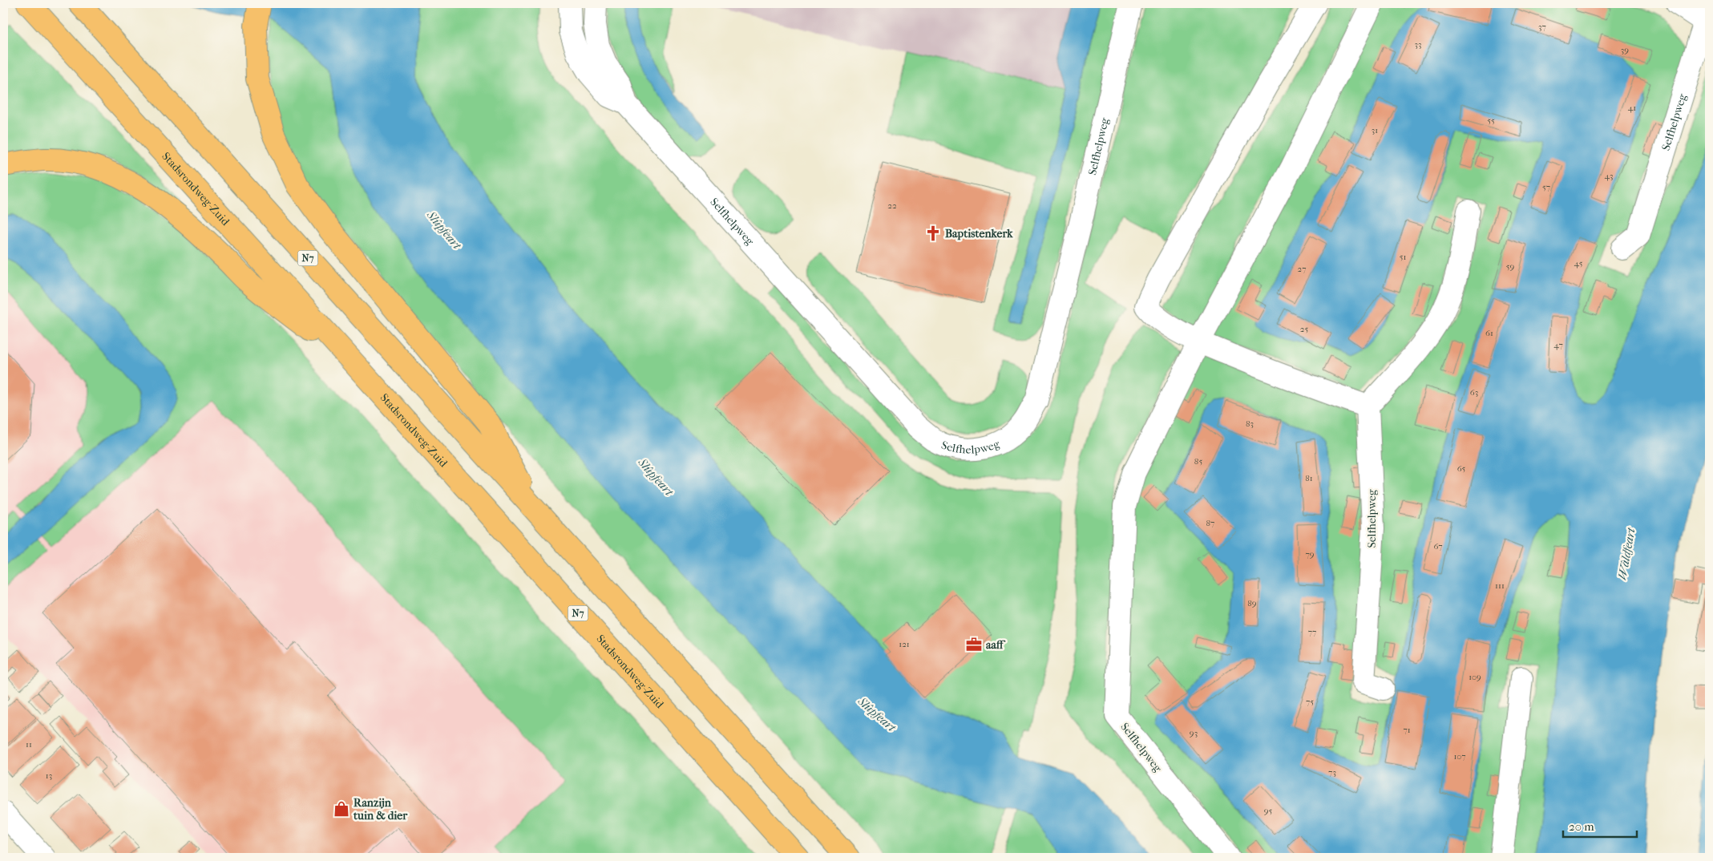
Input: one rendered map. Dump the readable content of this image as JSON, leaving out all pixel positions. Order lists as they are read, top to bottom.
{
  "streets": {
    "highway": ["Stadsrondweg-Zuid", "N7"],
    "street": ["Selfhelpweg"]
  },
  "crossings": [
    ["Stadsrondweg-Zuid", "N7"]
  ],
  "water": ["Slûpfeart", "Wâldfeart"],
  "places": {
    "church": ["Baptistenkerk"],
    "office": ["aaff"],
    "shop": ["Ranzijn tuin & dier"]
  },
  "house_numbers": [
    "37",
    "33",
    "39",
    "41",
    "55",
    "31",
    "43",
    "57",
    "22",
    "51",
    "45",
    "59",
    "27",
    "25",
    "61",
    "47",
    "63",
    "83",
    "85",
    "65",
    "81",
    "87",
    "67",
    "79",
    "111",
    "89",
    "77",
    "121",
    "109",
    "75",
    "71",
    "93",
    "11",
    "107",
    "73",
    "13",
    "95"
  ],
  "scale_bar": "20 m"
}
